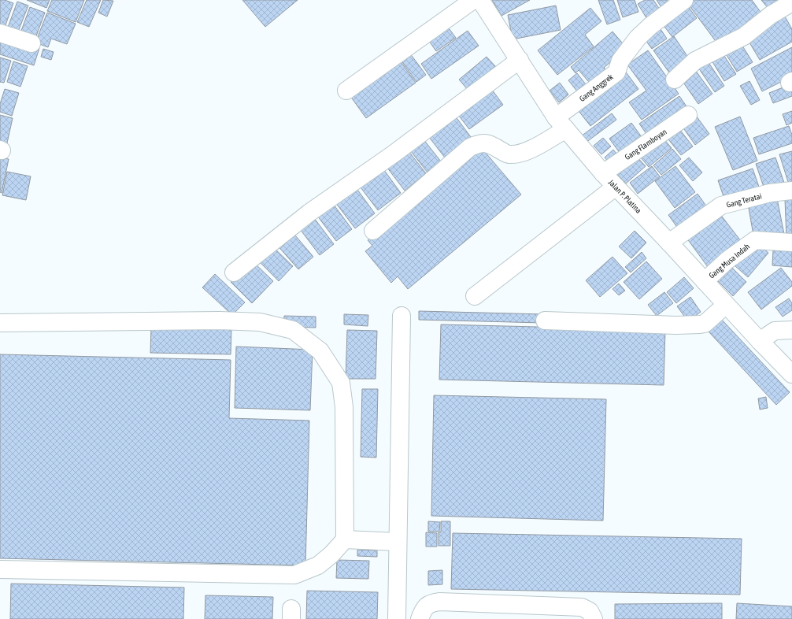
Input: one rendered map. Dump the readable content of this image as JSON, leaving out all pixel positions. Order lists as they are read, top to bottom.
{
  "streets": {
    "street": [
      "Gang Anggrek",
      "Gang Flamboyan",
      "Jalan P. Platina",
      "Gang Teratai",
      "Gang Musa Indah"
    ]
  },
  "crossings": [
    ["Gang Anggrek", "Jalan P. Platina"],
    ["Gang Flamboyan", "Jalan P. Platina"],
    ["Jalan P. Platina", "Gang Teratai"],
    ["Jalan P. Platina", "Gang Musa Indah"]
  ]
}
